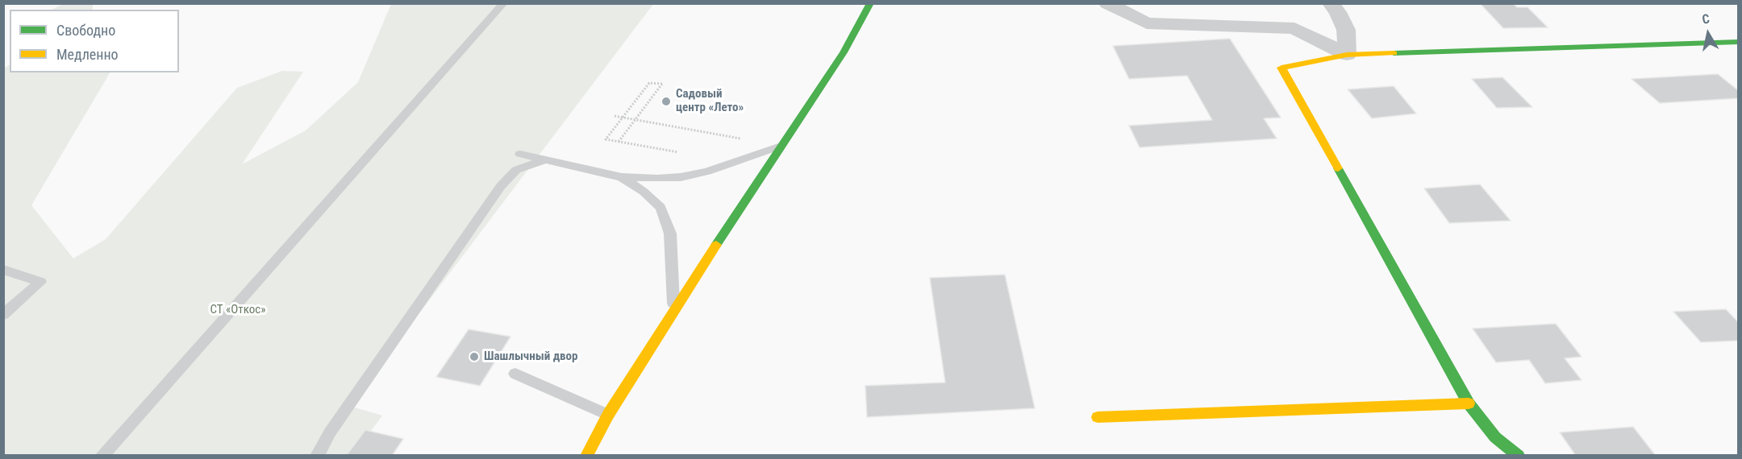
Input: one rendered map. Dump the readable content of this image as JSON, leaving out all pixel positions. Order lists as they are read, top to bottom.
{
  "parks": ["СТ «Откос»"],
  "places": ["Садовый центр «Лето»", "Шашлычный двор"],
  "legend": ["Свободно", "Медленно"],
  "north": "top"
}
